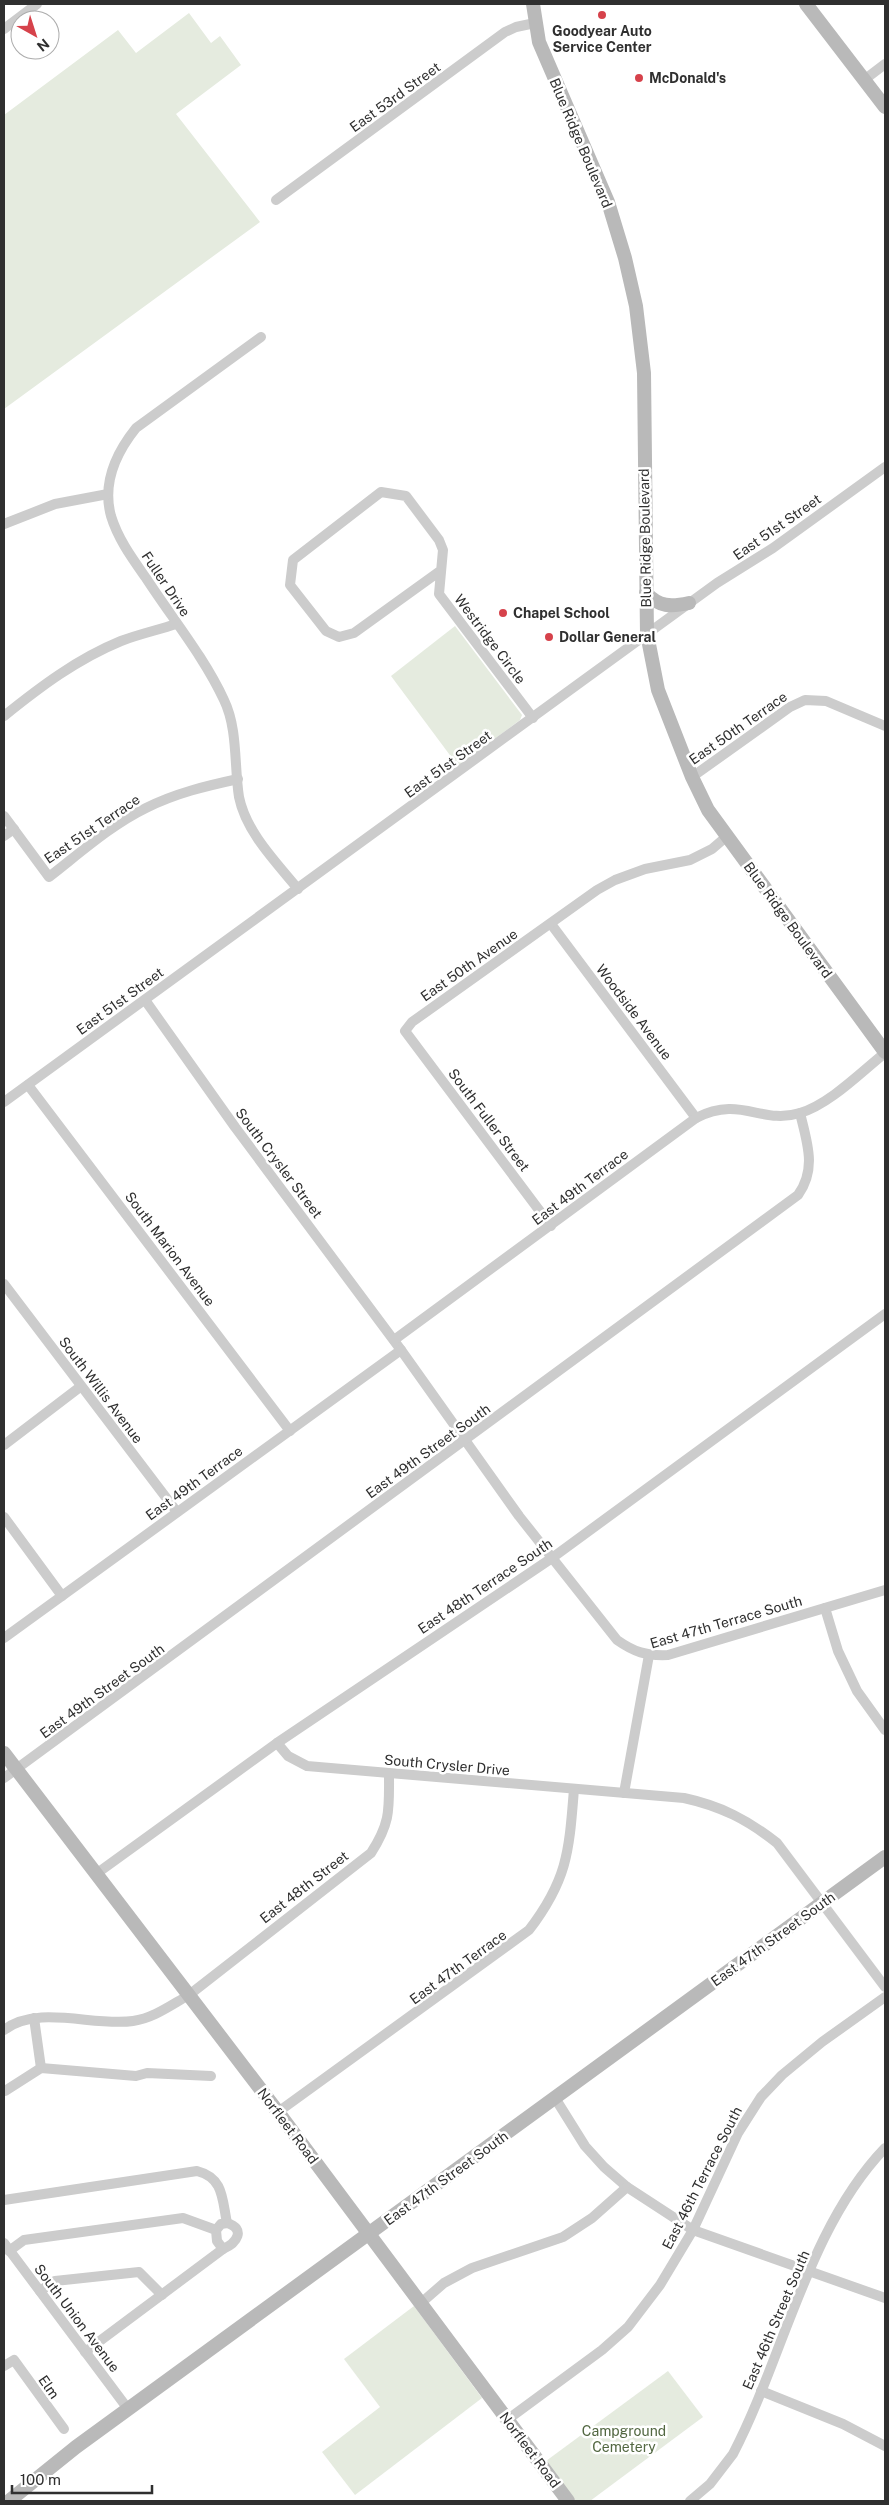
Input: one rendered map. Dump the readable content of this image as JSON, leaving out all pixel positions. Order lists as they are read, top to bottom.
{
  "streets": {
    "street": [
      "East 53rd Street",
      "Blue Ridge Boulevard",
      "East 51st Street",
      "Fuller Drive",
      "Westridge Circle",
      "East 50th Terrace",
      "East 51st Terrace",
      "East 50th Avenue",
      "Woodside Avenue",
      "South Fuller Street",
      "South Crysler Street",
      "East 49th Terrace",
      "South Marion Avenue",
      "South Willis Avenue",
      "East 49th Street South",
      "East 48th Terrace South",
      "East 47th Terrace South",
      "South Crysler Drive",
      "East 48th Street",
      "East 47th Street South",
      "East 47th Terrace",
      "Norfleet Road",
      "East 46th Terrace South",
      "South Union Avenue",
      "East 46th Street South",
      "Elm"
    ]
  },
  "crossings": [
    ["East 53rd Street", "Blue Ridge Boulevard"],
    ["Blue Ridge Boulevard", "East 51st Street"],
    ["Blue Ridge Boulevard", "East 50th Terrace"],
    ["Blue Ridge Boulevard", "East 49th Terrace"],
    ["East 51st Street", "Fuller Drive"],
    ["East 51st Street", "Westridge Circle"],
    ["East 51st Street", "South Crysler Street"],
    ["East 51st Street", "South Marion Avenue"],
    ["Fuller Drive", "East 51st Terrace"],
    ["East 50th Avenue", "Woodside Avenue"],
    ["East 50th Avenue", "South Fuller Street"],
    ["Woodside Avenue", "East 49th Terrace"],
    ["South Fuller Street", "East 49th Terrace"],
    ["South Crysler Street", "East 49th Terrace"],
    ["East 49th Terrace", "South Marion Avenue"],
    ["East 49th Terrace", "South Willis Avenue"],
    ["East 49th Terrace", "East 49th Street South"],
    ["East 49th Street South", "Norfleet Road"],
    ["East 48th Terrace South", "South Crysler Drive"],
    ["East 48th Terrace South", "Norfleet Road"],
    ["East 47th Terrace South", "South Crysler Drive"],
    ["South Crysler Drive", "East 48th Street"],
    ["South Crysler Drive", "East 47th Street South"],
    ["South Crysler Drive", "East 47th Terrace"],
    ["East 48th Street", "Norfleet Road"],
    ["East 47th Street South", "Norfleet Road"],
    ["East 47th Street South", "South Union Avenue"],
    ["East 47th Terrace", "Norfleet Road"],
    ["Norfleet Road", "East 46th Terrace South"]
  ],
  "parks": ["Campground Cemetery"],
  "places": [
    "Goodyear Auto Service Center",
    "McDonald's",
    "Chapel School",
    "Dollar General"
  ],
  "scale_bar": "100 m",
  "north": "bottom right"
}
